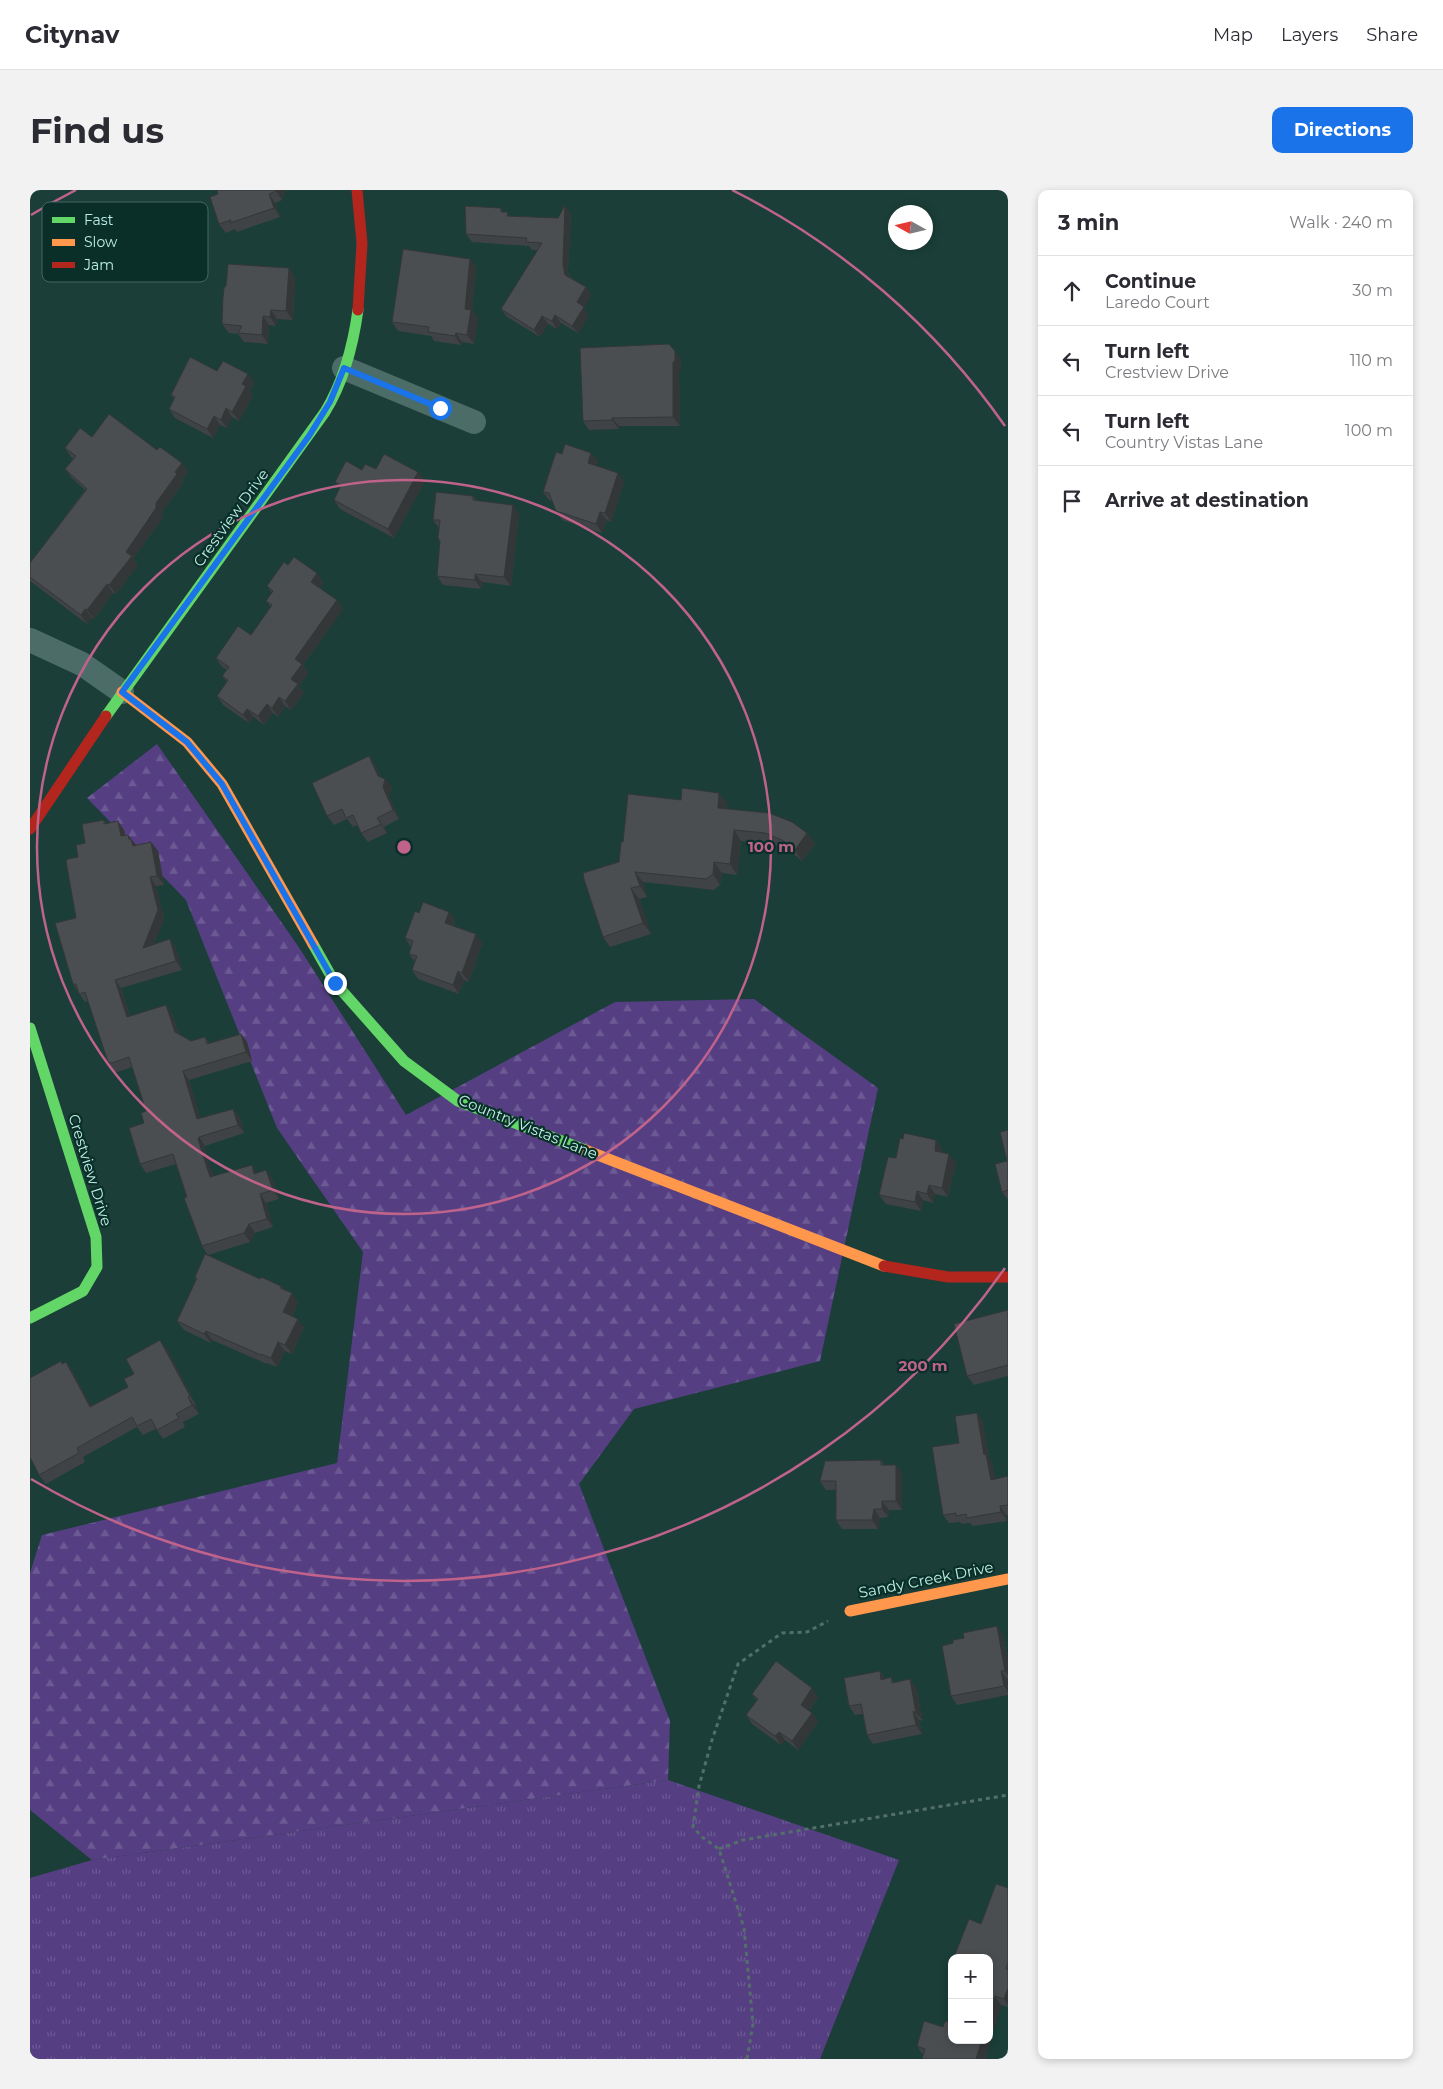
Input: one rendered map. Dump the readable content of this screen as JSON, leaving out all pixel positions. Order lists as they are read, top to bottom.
{
  "streets": {
    "street": ["Crestview Drive", "Country Vistas Lane", "Sandy Creek Drive"]
  },
  "crossings": [
    ["Crestview Drive", "Country Vistas Lane"]
  ],
  "legend": ["Fast", "Slow", "Jam"],
  "north": "left",
  "page": {
    "header": "Citynav",
    "nav": ["Map", "Layers", "Share"],
    "buttons": "Directions",
    "title": "Find us",
    "heading": ["3 min", "Walk · 240 m"],
    "list": [
      ["Continue", "Laredo Court", "30 m"],
      ["Turn left", "Crestview Drive", "110 m"],
      ["Turn left", "Country Vistas Lane", "100 m"],
      "Arrive at destination"
    ],
    "map_buttons": ["+", "−"]
  },
  "rings": ["100 m", "200 m"]
}
